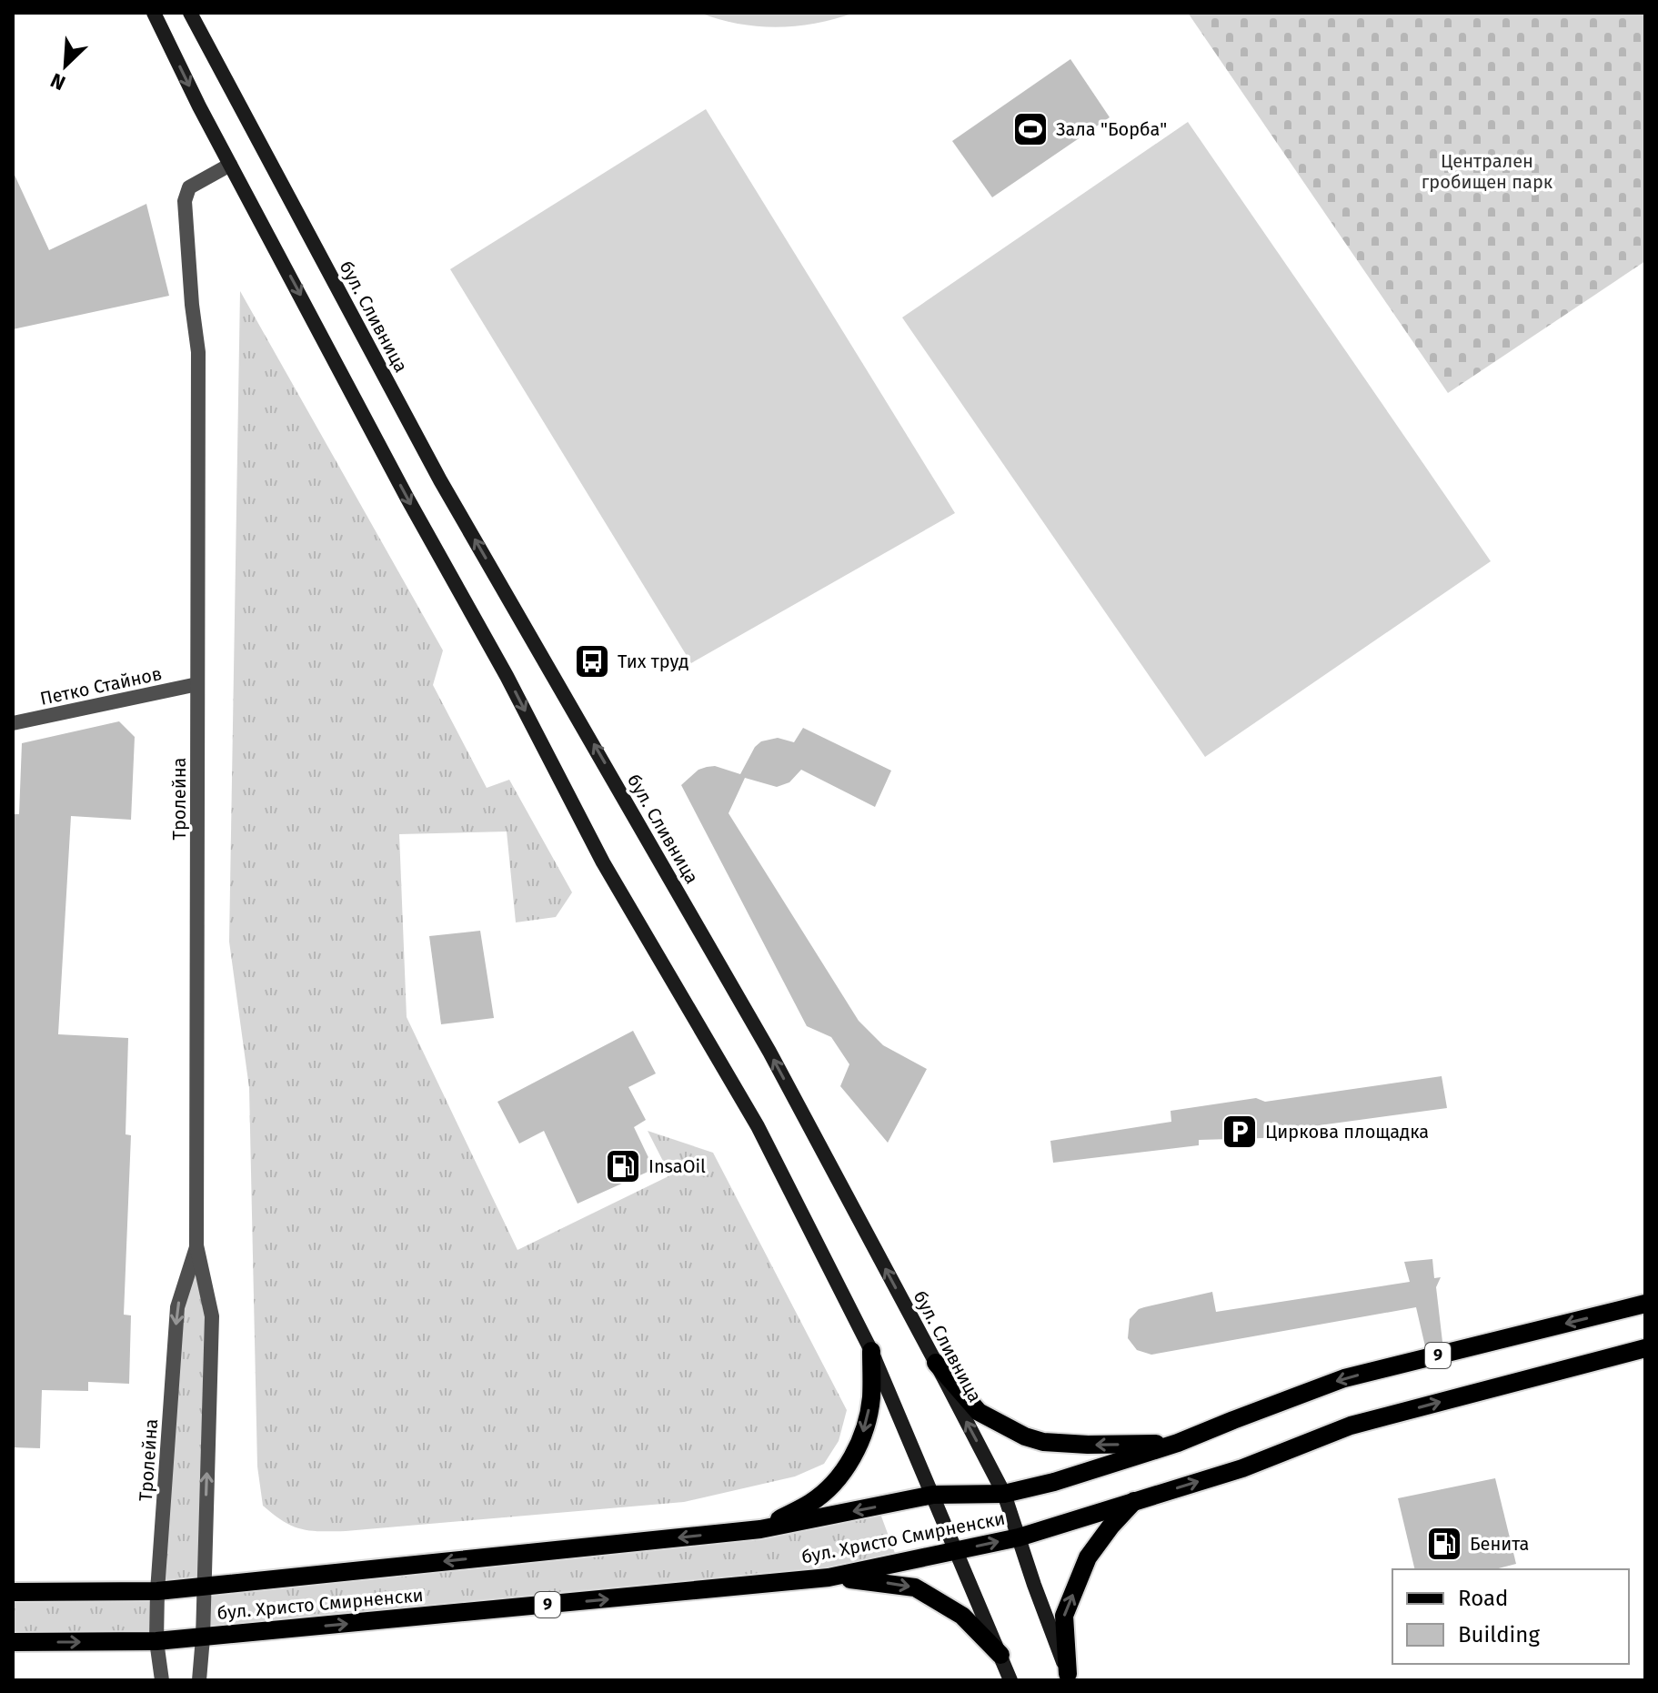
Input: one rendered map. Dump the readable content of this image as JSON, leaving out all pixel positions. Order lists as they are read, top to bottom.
{
  "streets": {
    "main road": ["бул. Сливница", "9", "бул. Христо Смирненски"],
    "street": ["Петко Стайнов", "Тролейна"]
  },
  "crossings": [
    ["бул. Сливница", "бул. Христо Смирненски"],
    ["Петко Стайнов", "Тролейна"],
    ["Тролейна", "бул. Христо Смирненски"]
  ],
  "parks": ["Централен гробищен парк"],
  "places": {
    "sports": ["Зала \"Борба\""],
    "bus stop": ["Тих труд"],
    "parking": ["Циркова площадка"],
    "fuel station": ["InsaOil", "Бенита"]
  },
  "legend": ["Road", "Building"],
  "north": "bottom left"
}
